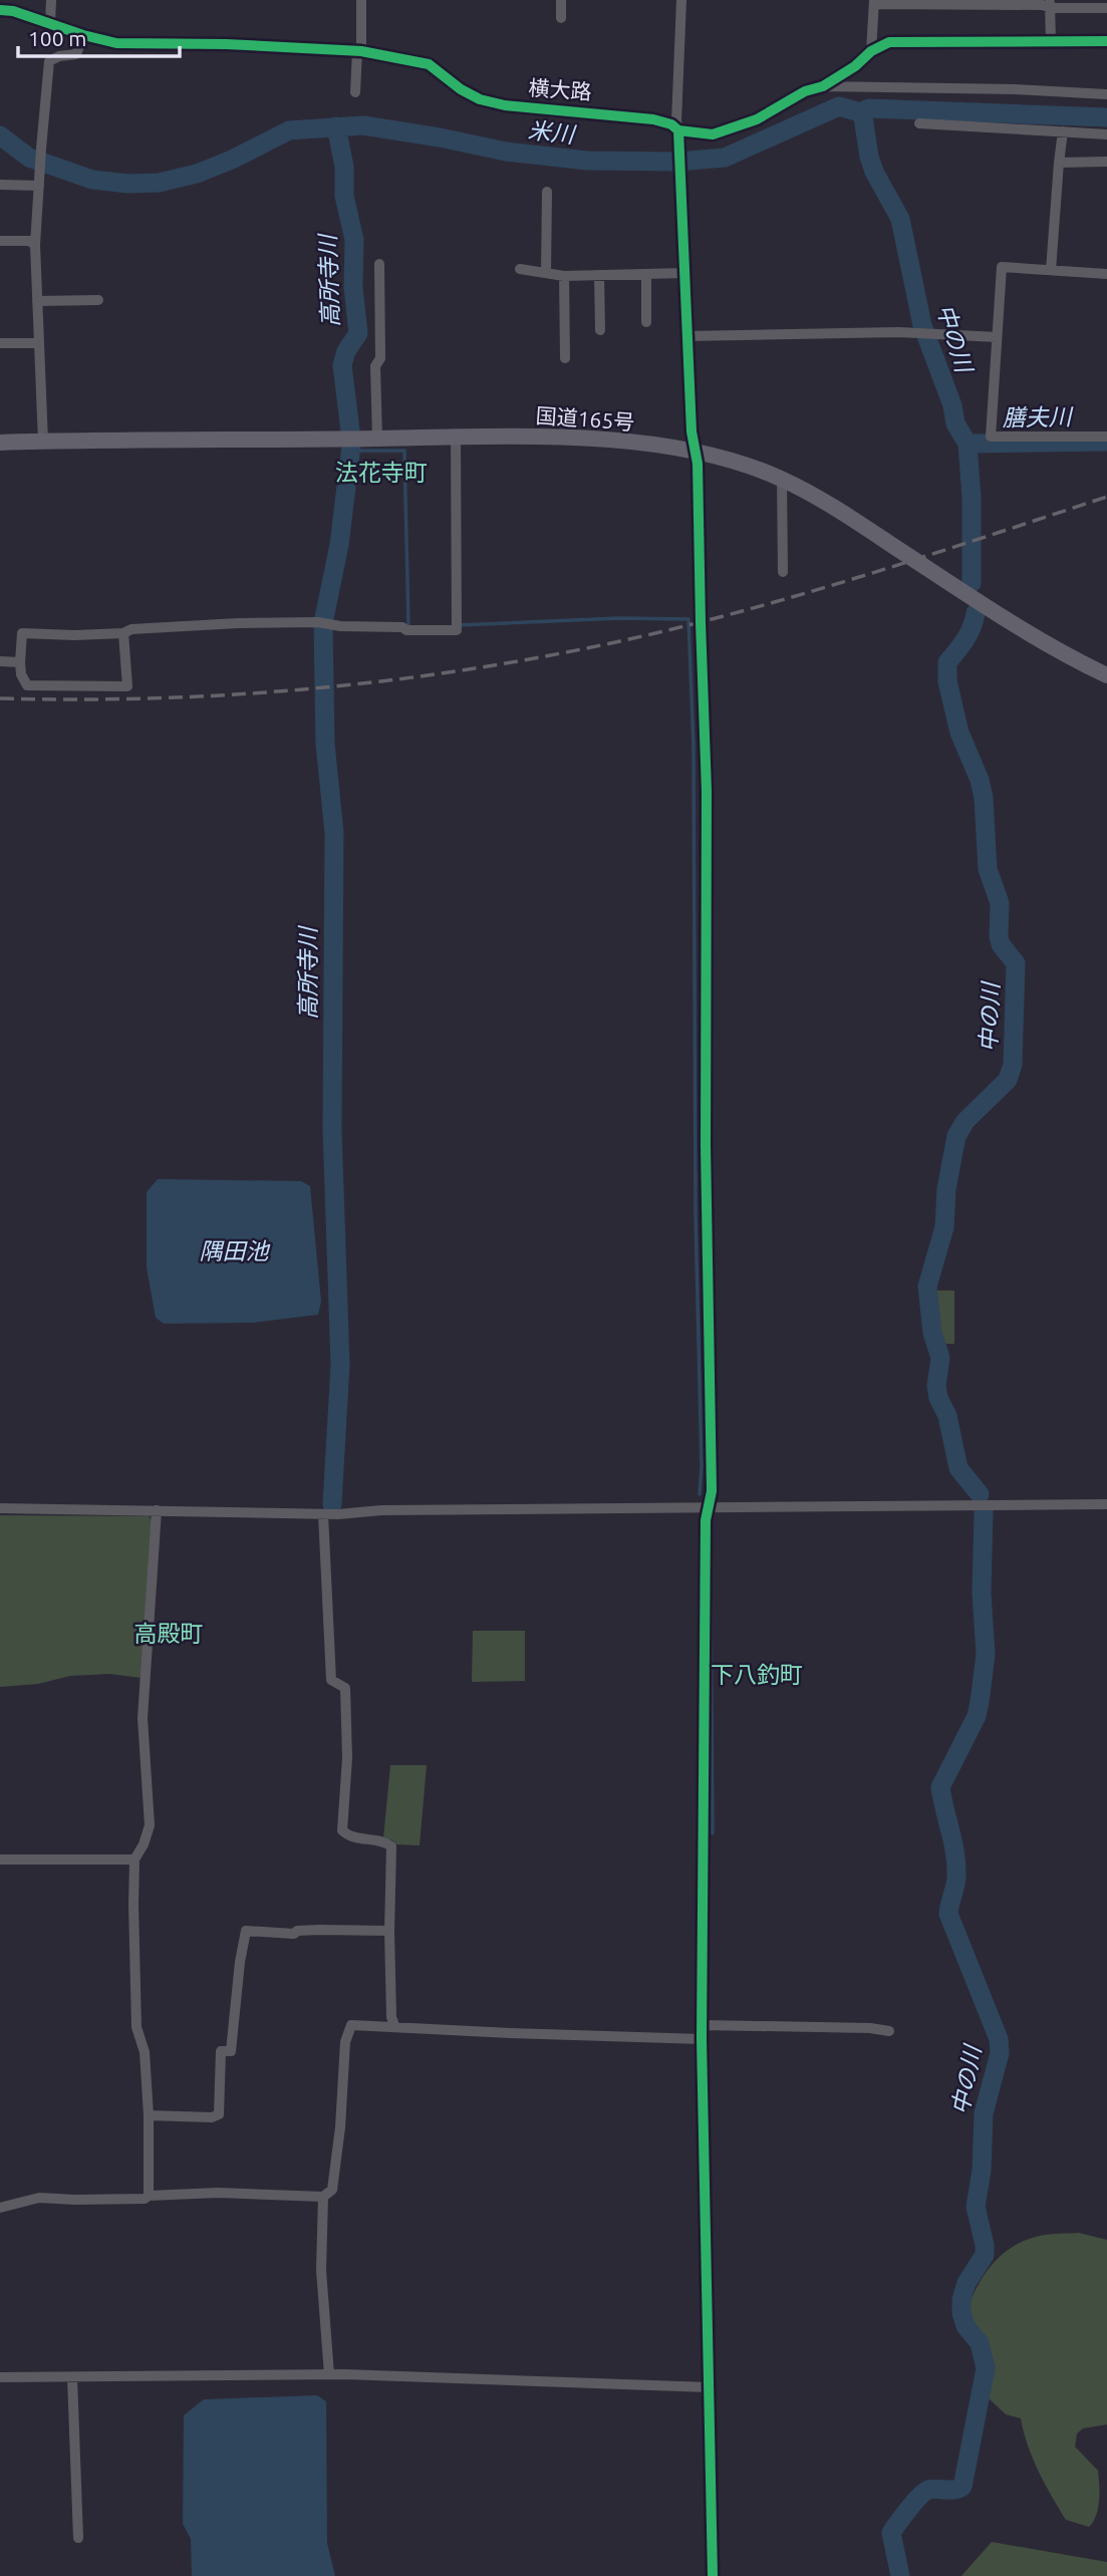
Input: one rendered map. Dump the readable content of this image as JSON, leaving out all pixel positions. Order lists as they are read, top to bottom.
{
  "streets": {
    "highway": ["国道165号"],
    "street": ["横大路"]
  },
  "districts": ["法花寺町", "高殿町", "下八釣町"],
  "water": [
    "米川",
    "高所寺川",
    "中の川",
    "膳夫川",
    "隅田池"
  ],
  "scale_bar": "100 m"
}
